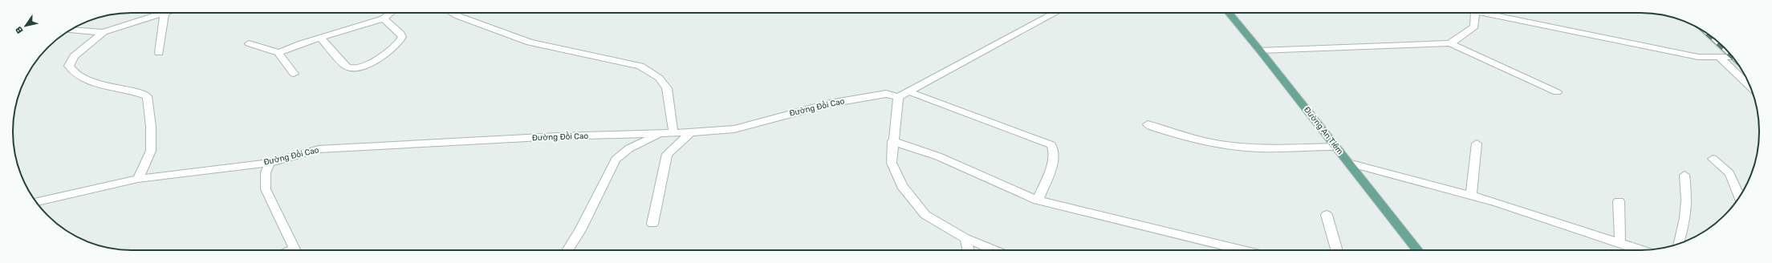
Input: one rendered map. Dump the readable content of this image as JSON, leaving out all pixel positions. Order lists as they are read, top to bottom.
{
  "streets": {
    "main road": ["Đường An Tiêm"],
    "street": ["Đường Đồi Cao"]
  },
  "north": "bottom left"
}
